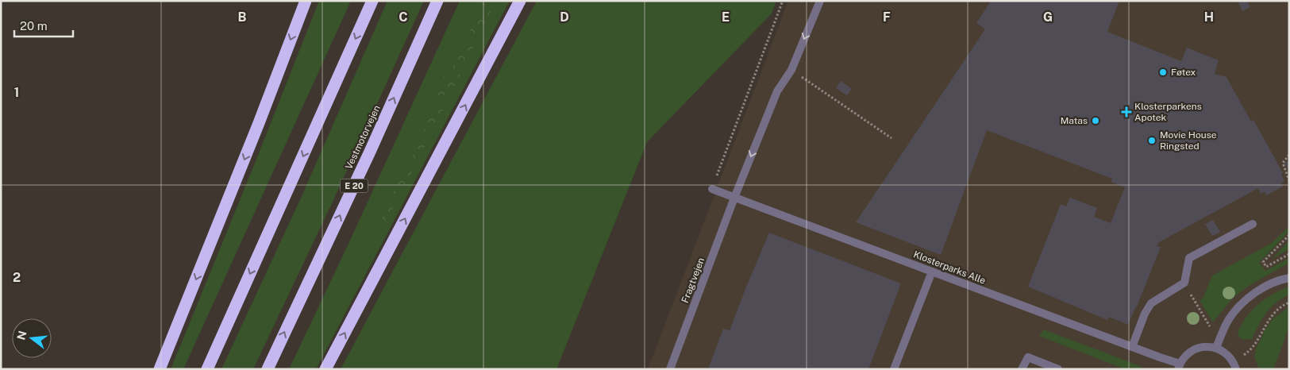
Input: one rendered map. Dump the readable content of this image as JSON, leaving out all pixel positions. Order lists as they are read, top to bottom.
{
  "streets": {
    "highway": ["Vestmotorvejen", "E 20"],
    "street": ["Klosterparks Alle", "Fragtvejen"]
  },
  "crossings": [
    ["Klosterparks Alle", "Fragtvejen"]
  ],
  "one_way": ["Fragtvejen"],
  "places": {
    "other": ["Føtex", "Matas", "Movie House Ringsted"],
    "health": ["Klosterparkens Apotek"]
  },
  "scale_bar": "20 m",
  "north": "left",
  "grid": {
    "columns": [
      "B",
      "C",
      "D",
      "E",
      "F",
      "G",
      "H"
    ],
    "rows": ["1", "2"]
  }
}
